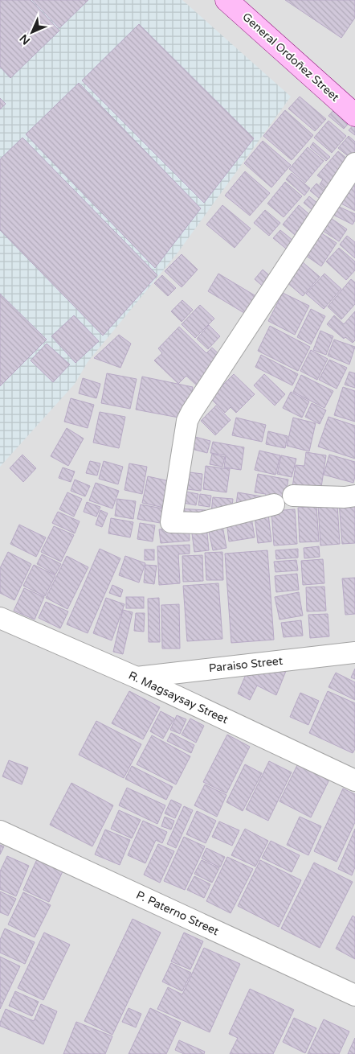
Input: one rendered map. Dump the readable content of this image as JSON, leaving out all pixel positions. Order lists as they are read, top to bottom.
{
  "streets": {
    "main road": ["General Ordoñez Street"],
    "street": ["Paraiso Street", "R. Magsaysay Street", "P. Paterno Street"]
  },
  "crossings": [
    ["Paraiso Street", "R. Magsaysay Street"]
  ],
  "north": "bottom left"
}
